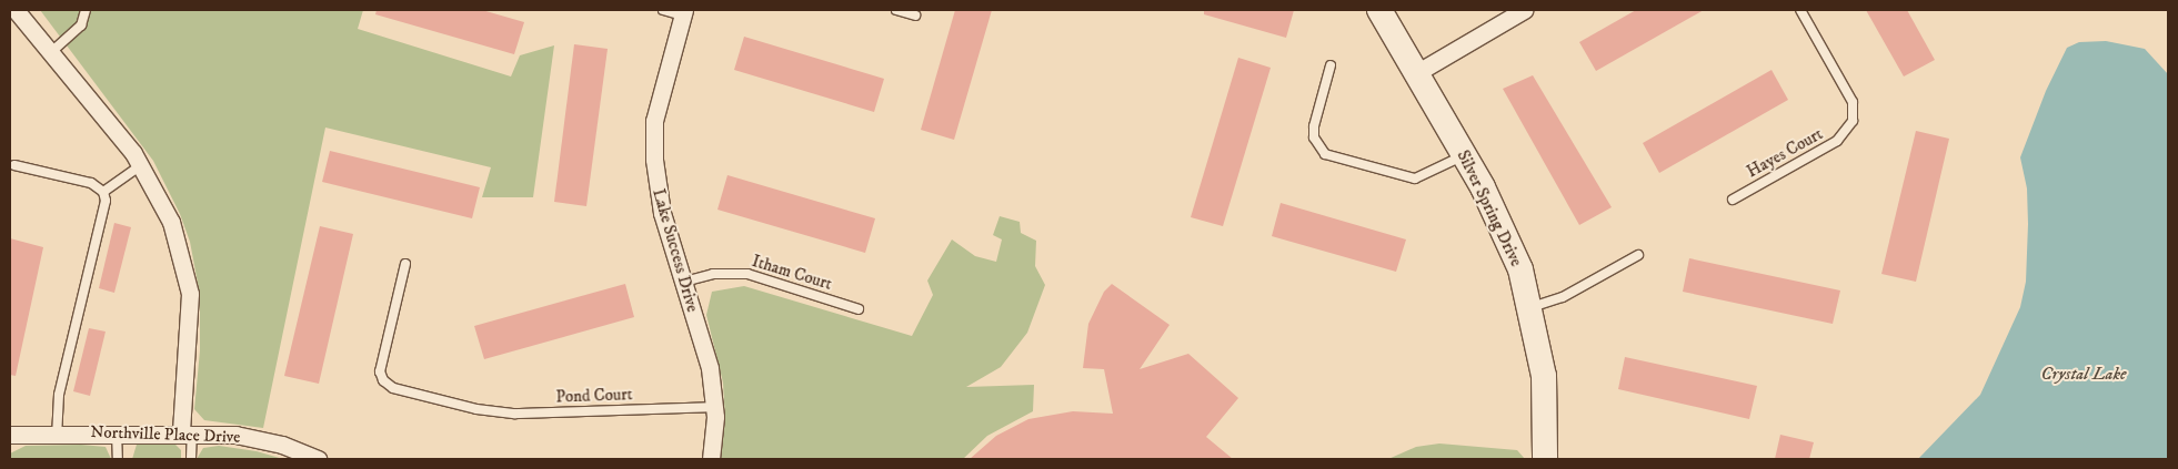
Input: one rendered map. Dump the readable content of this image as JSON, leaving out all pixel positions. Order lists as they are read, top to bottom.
{
  "streets": {
    "street": ["Silver Spring Drive", "Lake Success Drive", "Northville Place Drive"],
    "lane": ["Hayes Court", "Itham Court", "Pond Court"]
  },
  "crossings": [
    ["Lake Success Drive", "Itham Court"],
    ["Lake Success Drive", "Pond Court"]
  ],
  "water": ["Crystal Lake"]
}
